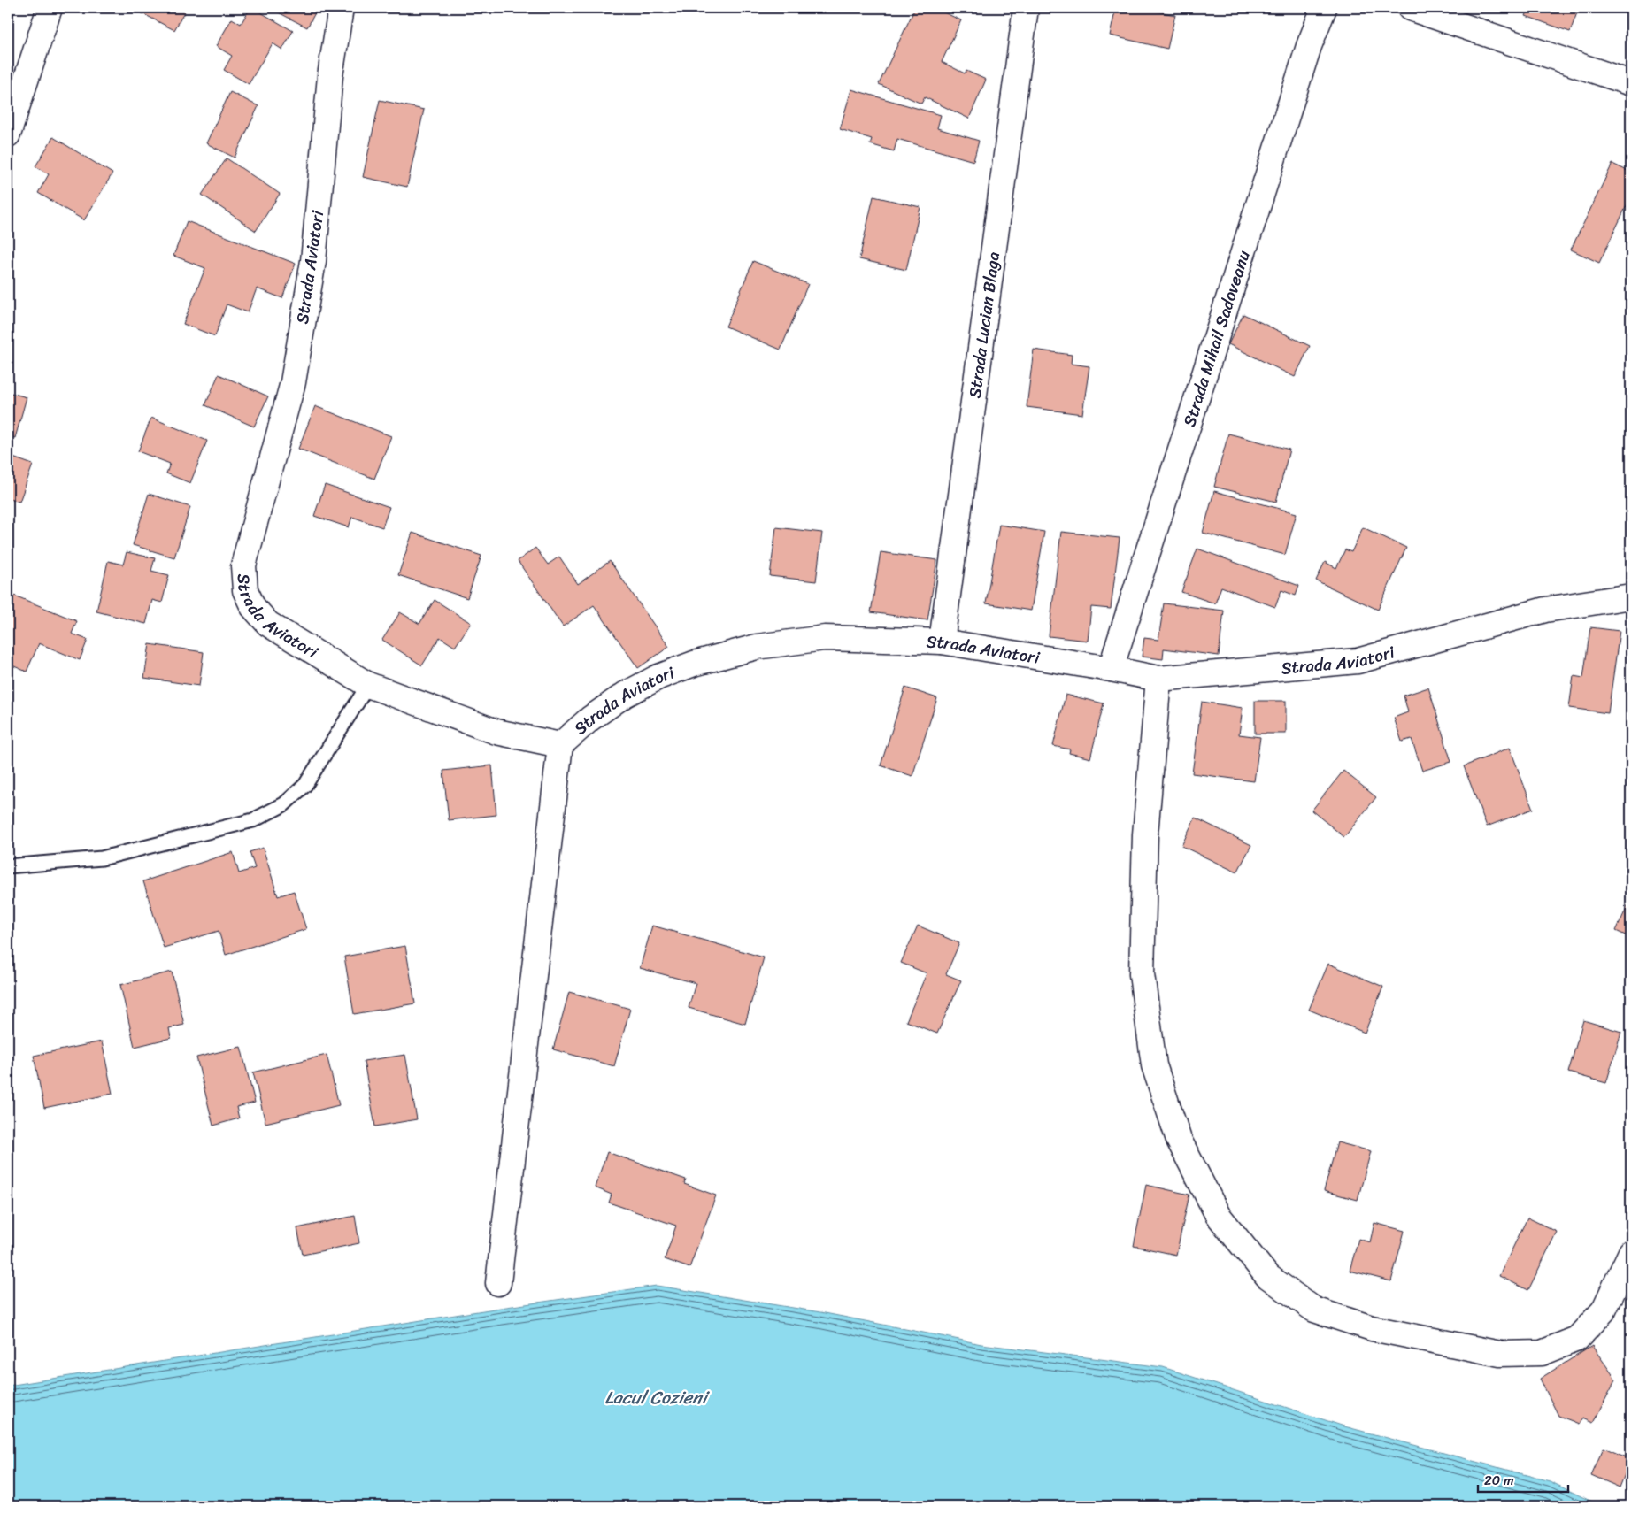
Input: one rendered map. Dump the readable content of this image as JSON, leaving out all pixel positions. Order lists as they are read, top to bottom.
{
  "streets": {
    "street": ["Strada Aviatori", "Strada Lucian Blaga", "Strada Mihail Sadoveanu"]
  },
  "crossings": [
    ["Strada Aviatori", "Strada Lucian Blaga"],
    ["Strada Aviatori", "Strada Mihail Sadoveanu"]
  ],
  "water": ["Lacul Cozieni"],
  "scale_bar": "20 m"
}
